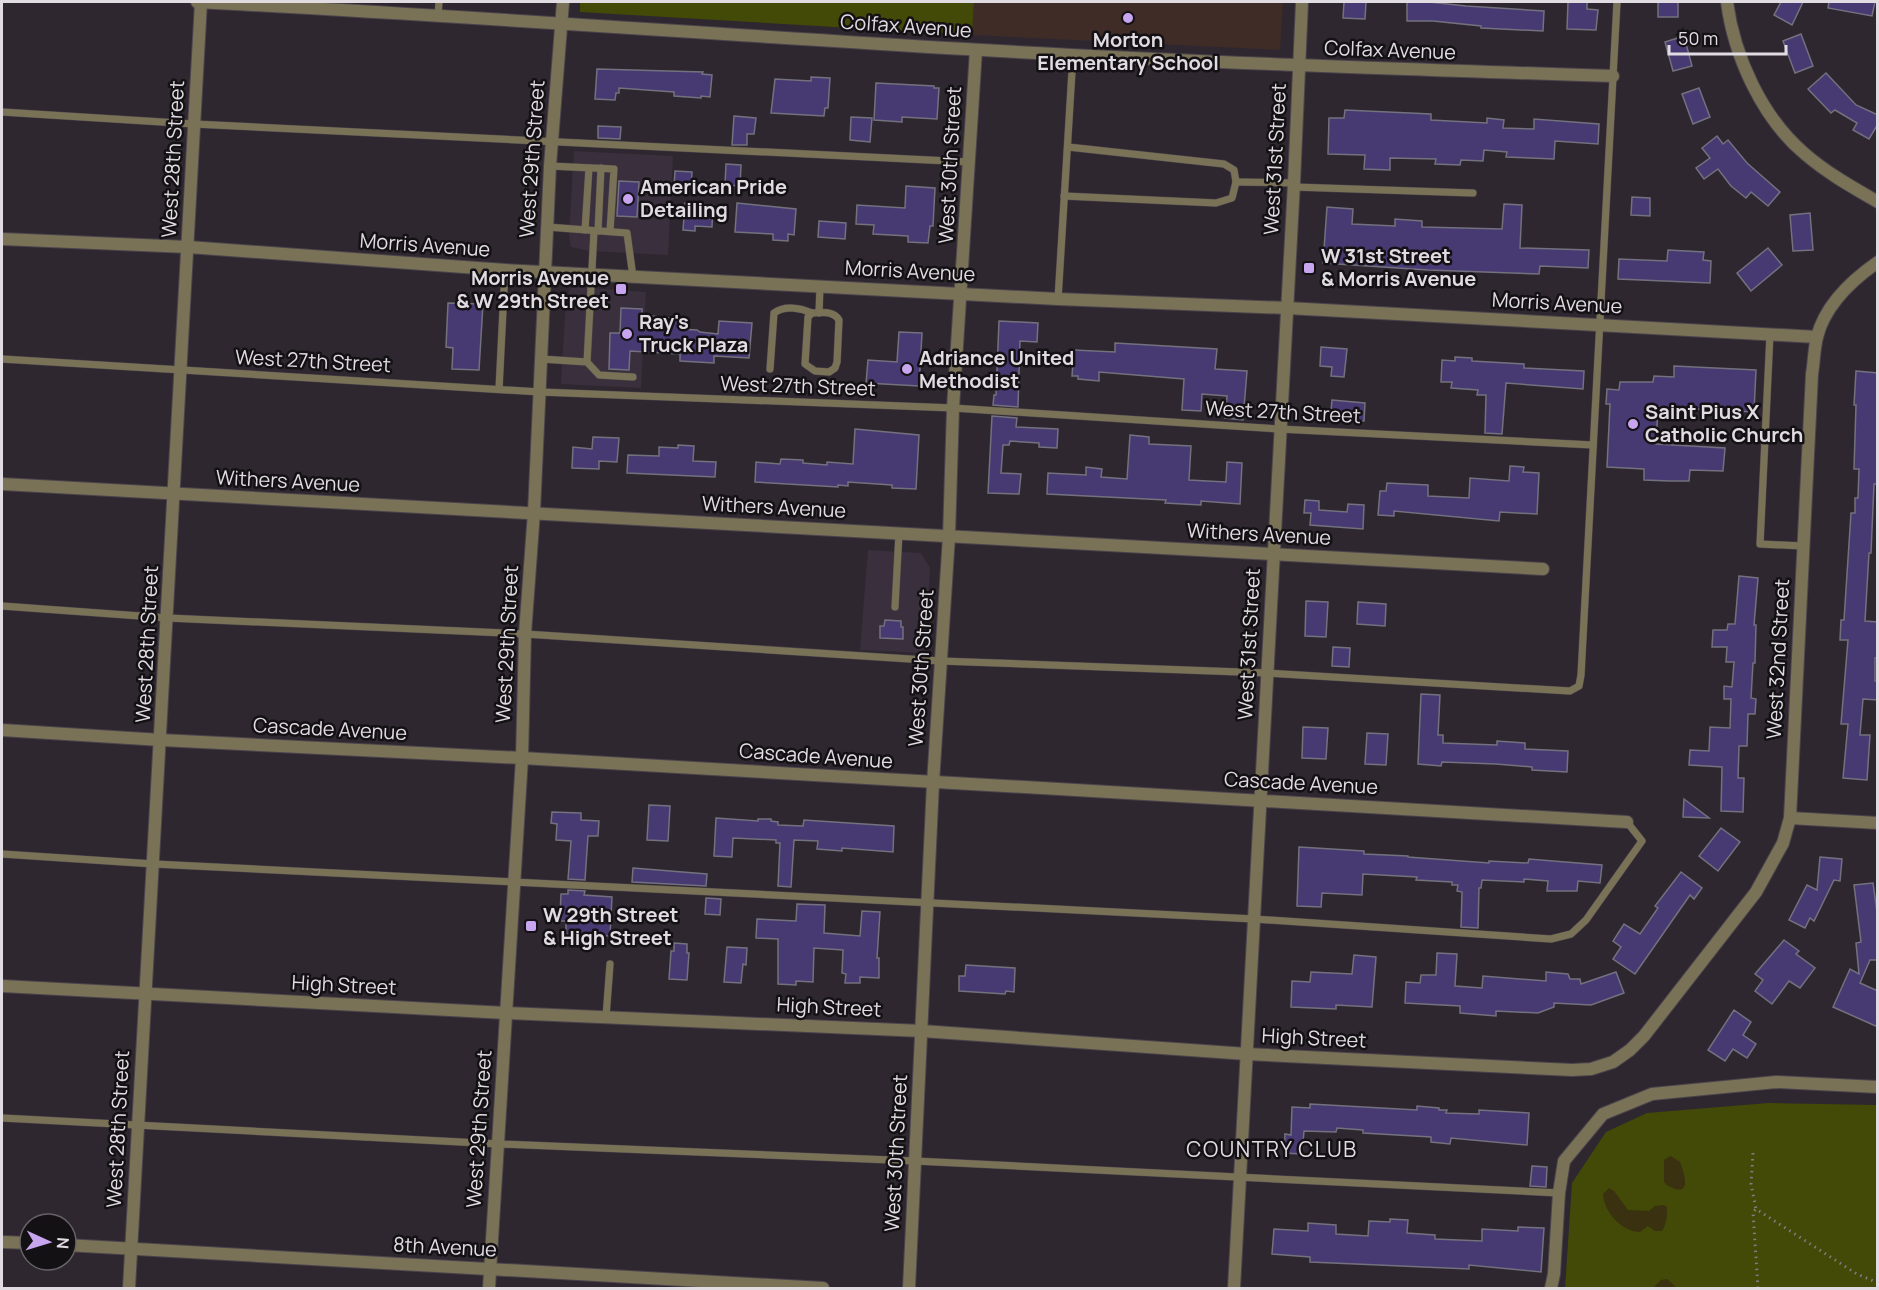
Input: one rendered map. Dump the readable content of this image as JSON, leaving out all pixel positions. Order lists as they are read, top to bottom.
{
  "streets": {
    "street": [
      "Colfax Avenue",
      "West 28th Street",
      "West 29th Street",
      "West 31st Street",
      "West 30th Street",
      "Morris Avenue",
      "Withers Avenue",
      "West 32nd Street",
      "Cascade Avenue",
      "High Street",
      "8th Avenue"
    ],
    "lane": ["West 27th Street"]
  },
  "crossings": [
    ["Colfax Avenue", "West 28th Street"],
    ["Colfax Avenue", "West 29th Street"],
    ["Colfax Avenue", "West 31st Street"],
    ["Colfax Avenue", "West 30th Street"],
    ["West 28th Street", "Morris Avenue"],
    ["West 28th Street", "West 27th Street"],
    ["West 28th Street", "Withers Avenue"],
    ["West 28th Street", "Cascade Avenue"],
    ["West 28th Street", "High Street"],
    ["West 28th Street", "8th Avenue"],
    ["West 29th Street", "Morris Avenue"],
    ["West 29th Street", "West 27th Street"],
    ["West 29th Street", "Withers Avenue"],
    ["West 29th Street", "Cascade Avenue"],
    ["West 29th Street", "High Street"],
    ["West 29th Street", "8th Avenue"],
    ["West 31st Street", "Morris Avenue"],
    ["West 31st Street", "West 27th Street"],
    ["West 31st Street", "Withers Avenue"],
    ["West 31st Street", "Cascade Avenue"],
    ["West 31st Street", "High Street"],
    ["West 30th Street", "Morris Avenue"],
    ["West 30th Street", "West 27th Street"],
    ["West 30th Street", "Withers Avenue"],
    ["West 30th Street", "Cascade Avenue"],
    ["West 30th Street", "High Street"],
    ["Morris Avenue", "West 32nd Street"],
    ["West 32nd Street", "High Street"]
  ],
  "districts": ["COUNTRY CLUB"],
  "places": {
    "other": [
      "Morton Elementary School",
      "American Pride Detailing",
      "Ray's Truck Plaza",
      "Adriance United Methodist",
      "Saint Pius X Catholic Church"
    ],
    "transit": ["W 31st Street & Morris Avenue", "Morris Avenue & W 29th Street", "W 29th Street & High Street"]
  },
  "scale_bar": "50 m",
  "north": "right"
}
